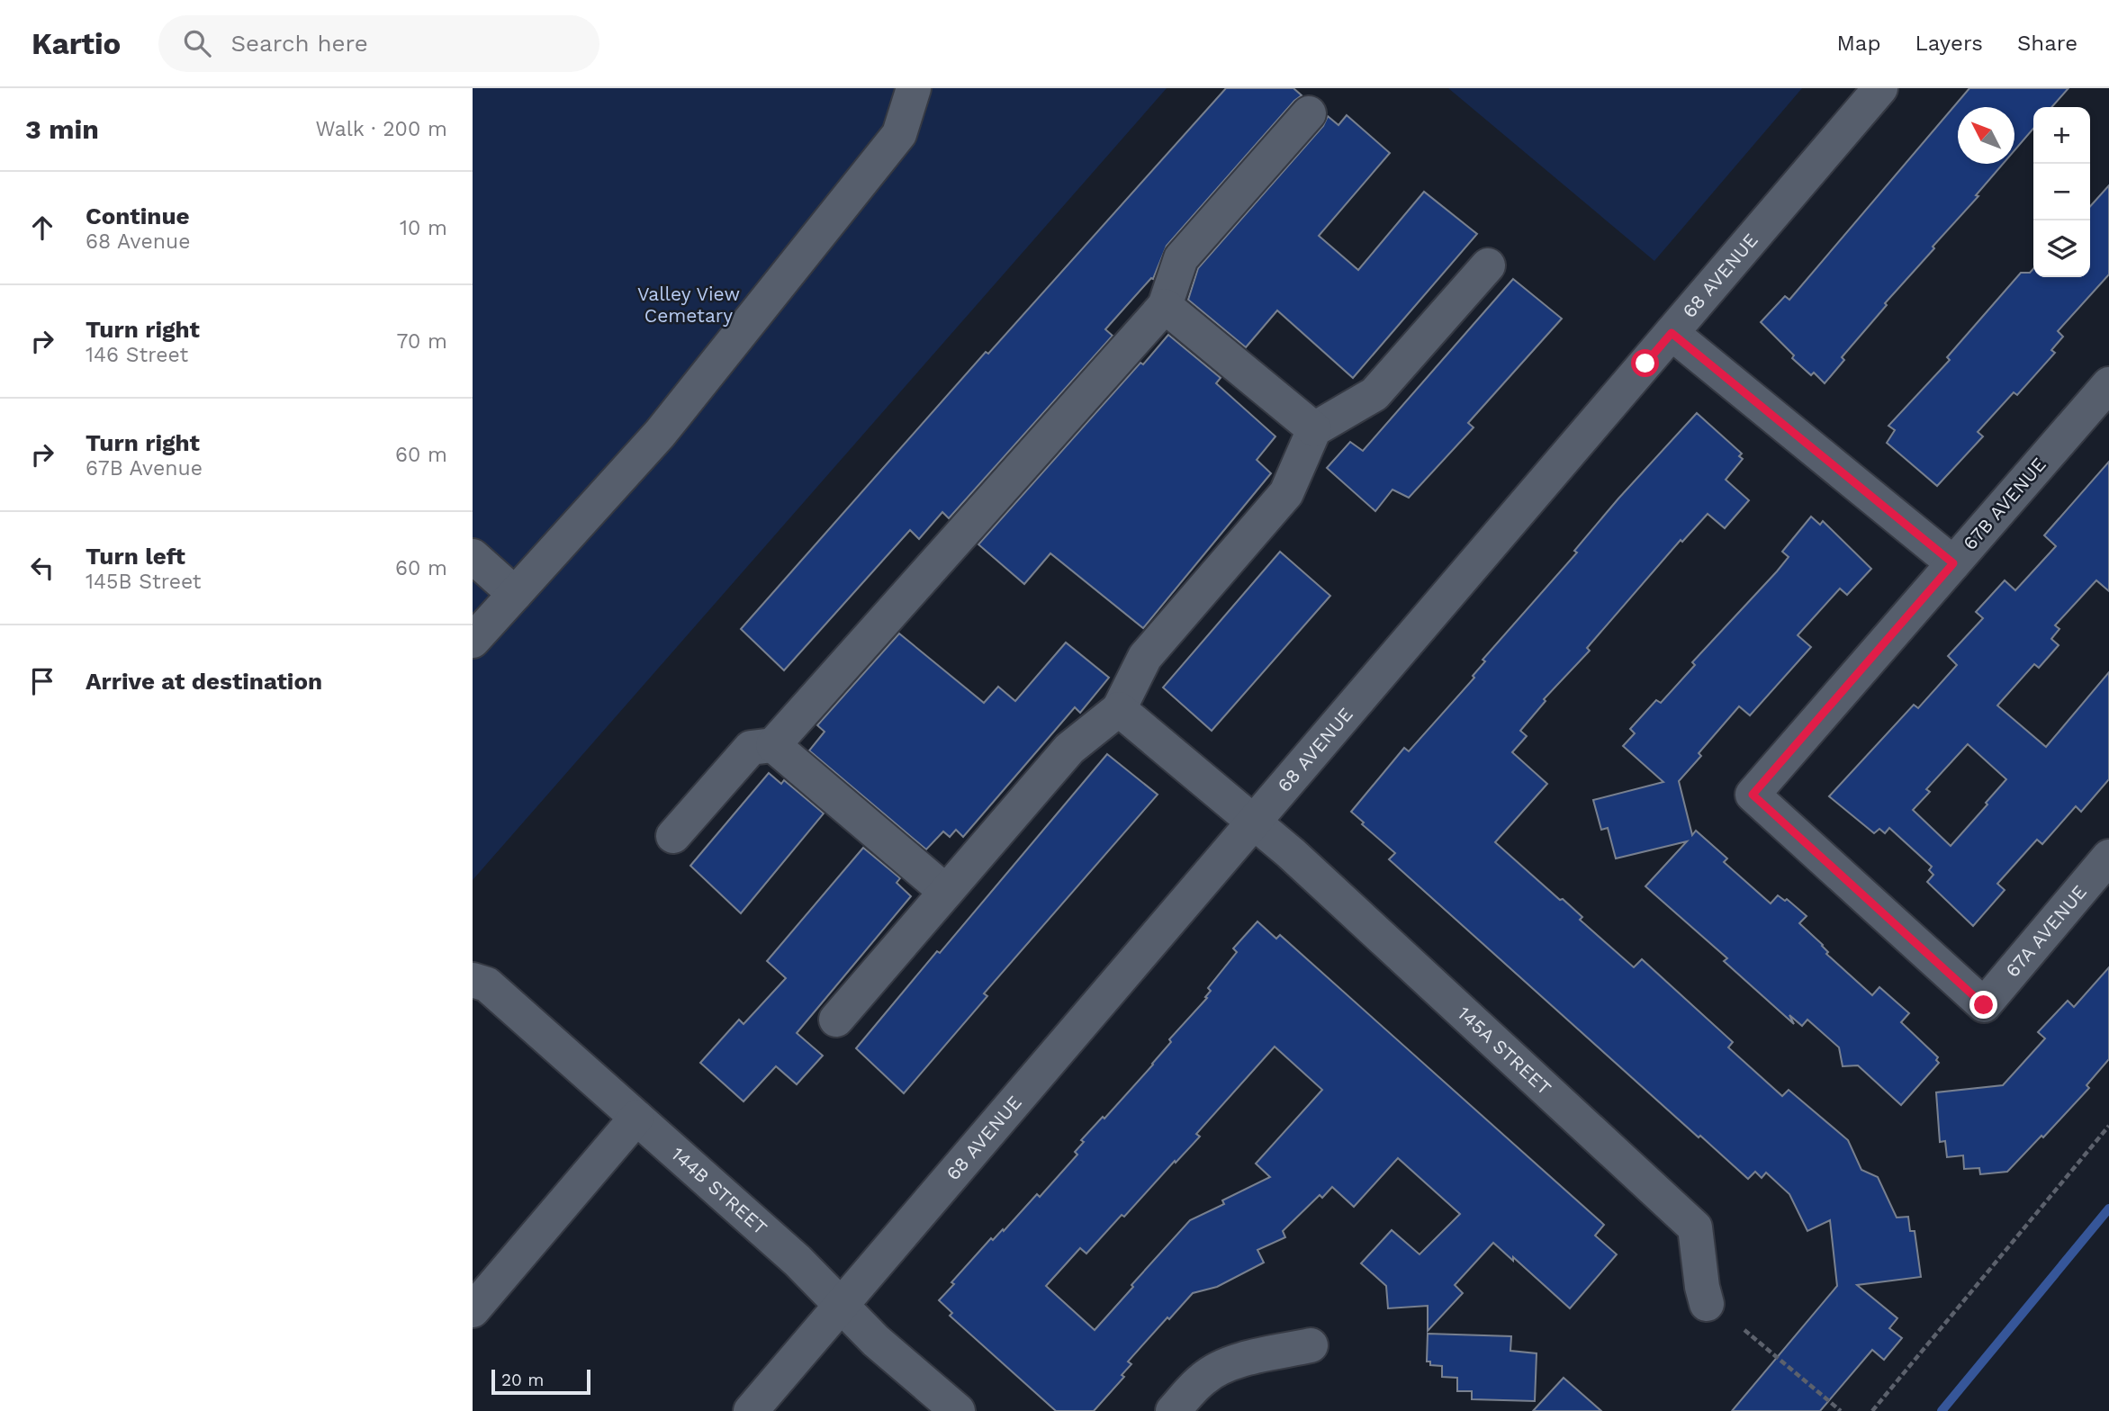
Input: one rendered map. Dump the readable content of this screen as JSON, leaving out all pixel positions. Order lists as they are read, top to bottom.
{
  "streets": {
    "street": [
      "68 AVENUE",
      "67B AVENUE",
      "67A AVENUE",
      "145A STREET",
      "144B STREET"
    ]
  },
  "crossings": [
    ["68 AVENUE", "145A STREET"],
    ["68 AVENUE", "144B STREET"],
    ["67B AVENUE", "67A AVENUE"]
  ],
  "parks": ["Valley View Cemetary"],
  "scale_bar": "20 m",
  "north": "top left",
  "page": {
    "header": "Kartio",
    "search": "Search here",
    "nav": ["Map", "Layers", "Share"],
    "heading": ["3 min", "Walk · 200 m"],
    "map_buttons": ["+", "−"],
    "list": [
      ["Continue", "68 Avenue", "10 m"],
      ["Turn right", "146 Street", "70 m"],
      ["Turn right", "67B Avenue", "60 m"],
      ["Turn left", "145B Street", "60 m"],
      "Arrive at destination"
    ],
    "scale": "20 m"
  }
}
